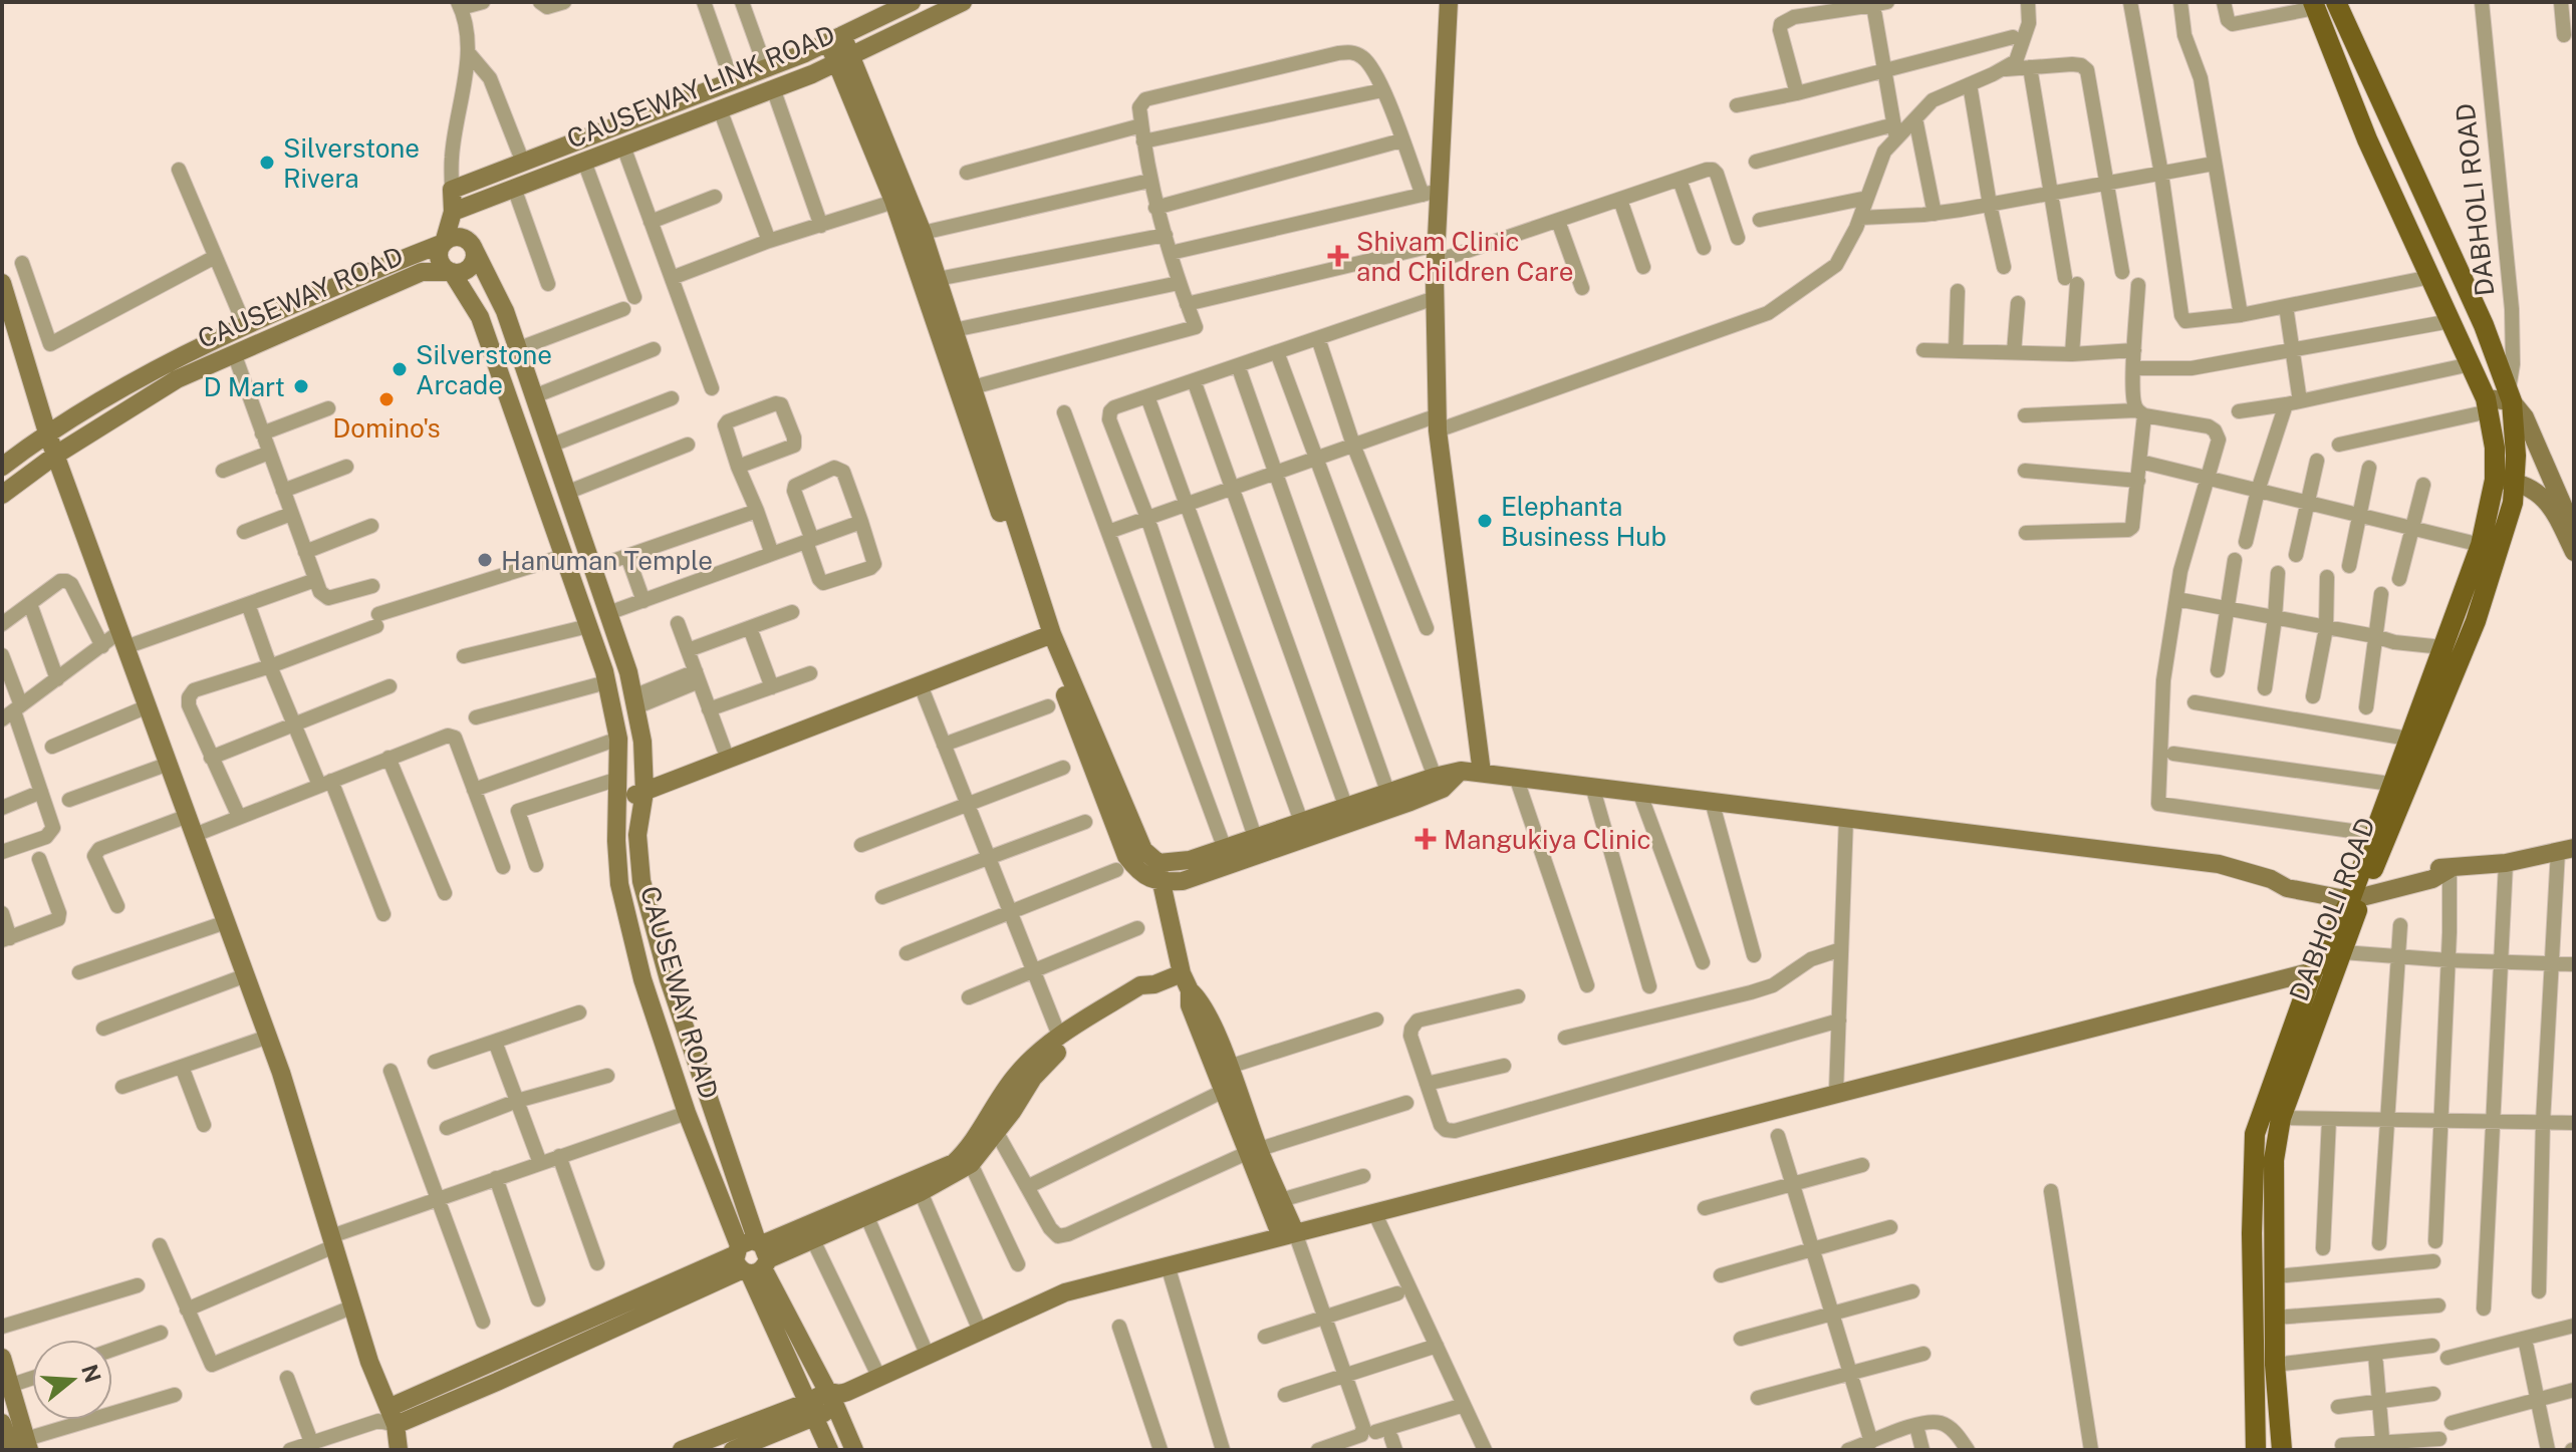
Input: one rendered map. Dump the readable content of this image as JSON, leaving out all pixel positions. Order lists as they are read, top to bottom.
{
  "streets": {
    "main road": ["DABHOLI ROAD"],
    "street": ["CAUSEWAY LINK ROAD", "CAUSEWAY ROAD"]
  },
  "crossings": [
    ["CAUSEWAY LINK ROAD", "CAUSEWAY ROAD"]
  ],
  "places": {
    "other": [
      "Silverstone Rivera",
      "Silverstone Arcade",
      "D Mart",
      "Domino's",
      "Elephanta Business Hub",
      "Hanuman Temple"
    ],
    "health": ["Shivam Clinic and Children Care", "Mangukiya Clinic"]
  },
  "north": "right"
}
